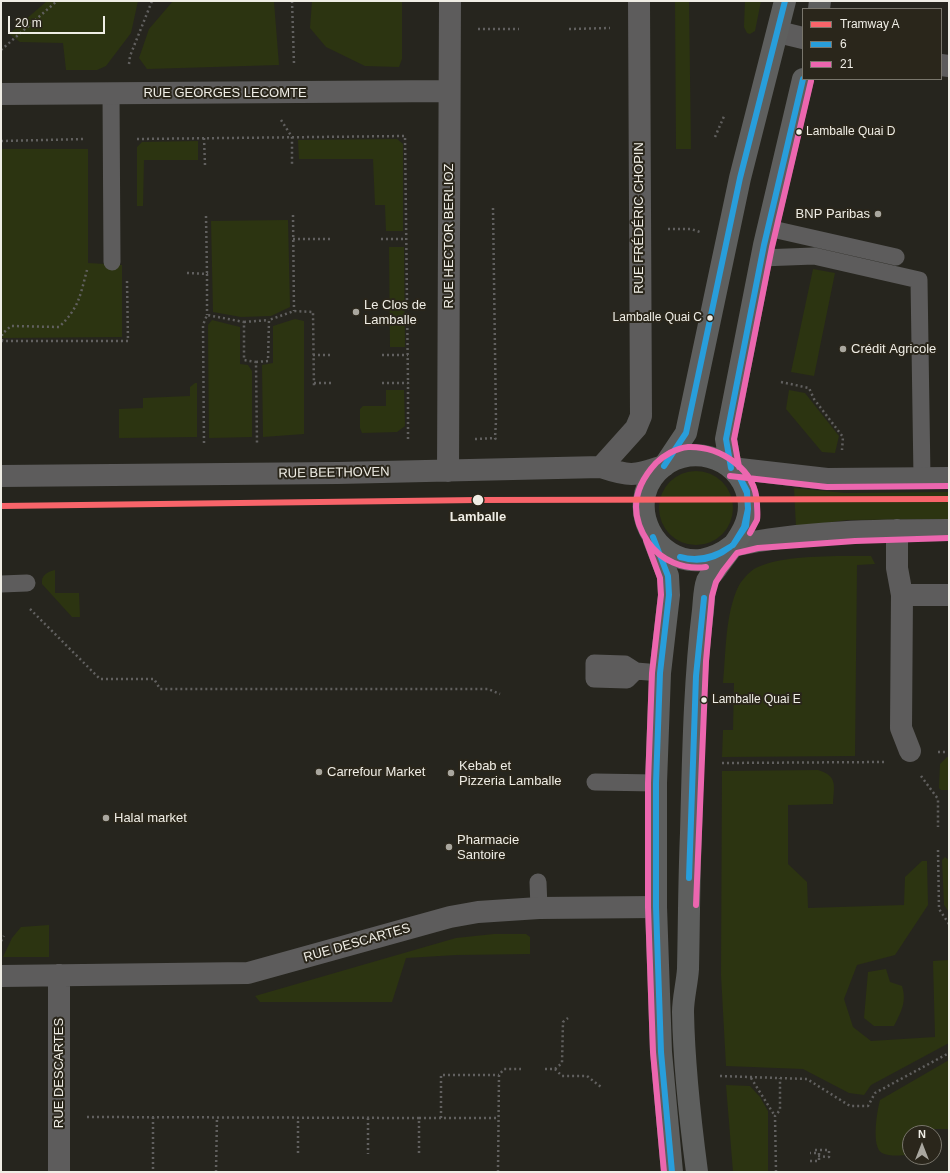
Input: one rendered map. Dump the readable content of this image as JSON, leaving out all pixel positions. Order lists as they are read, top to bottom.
{
  "streets": {
    "street": [
      "RUE GEORGES LECOMTE",
      "RUE FRÉDÉRIC CHOPIN",
      "RUE HECTOR BERLIOZ",
      "RUE BEETHOVEN",
      "RUE DESCARTES"
    ]
  },
  "crossings": [
    ["RUE GEORGES LECOMTE", "RUE HECTOR BERLIOZ"],
    ["RUE FRÉDÉRIC CHOPIN", "RUE BEETHOVEN"],
    ["RUE HECTOR BERLIOZ", "RUE BEETHOVEN"]
  ],
  "places": [
    "Lamballe Quai D",
    "BNP Paribas",
    "Le Clos de Lamballe",
    "Lamballe Quai C",
    "Crédit Agricole",
    "Lamballe",
    "Lamballe Quai E",
    "Carrefour Market",
    "Kebab et Pizzeria Lamballe",
    "Halal market",
    "Pharmacie Santoire"
  ],
  "lines": ["transit line 6", "transit line 21", "tram line A"],
  "legend": ["Tramway A", "6", "21"],
  "scale_bar": "20 m",
  "north": "top"
}
